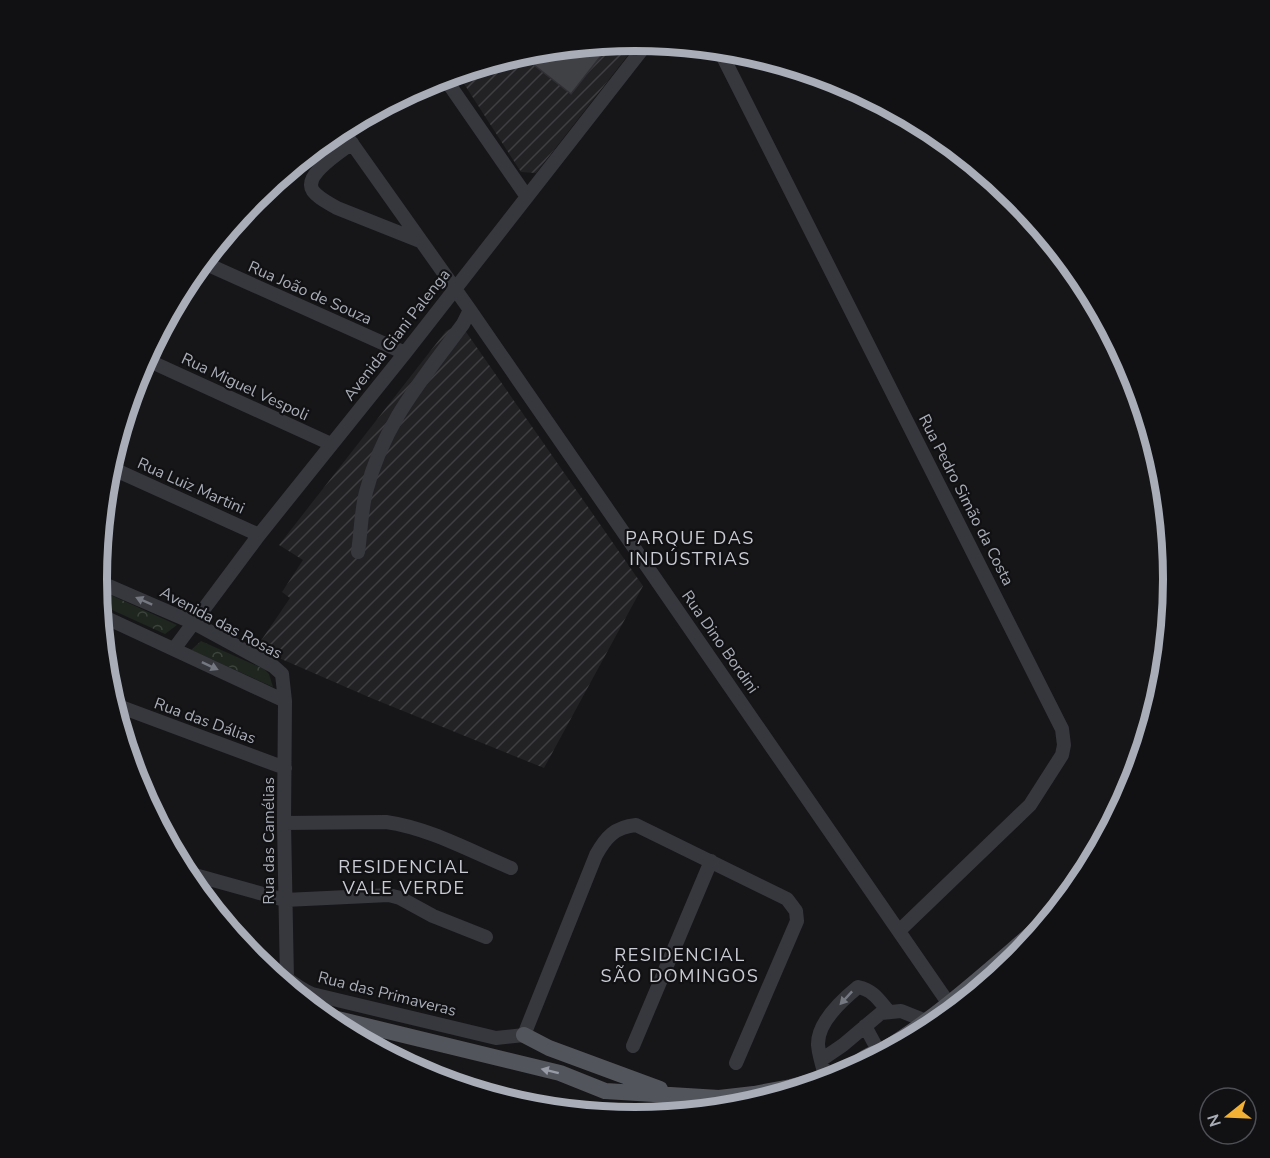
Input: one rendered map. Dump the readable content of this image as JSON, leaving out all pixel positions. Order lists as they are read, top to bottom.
{
  "streets": {
    "street": [
      "Rua João de Souza",
      "Avenida Giani Palenga",
      "Rua Miguel Vespoli",
      "Rua Luiz Martini",
      "Rua Pedro Simão da Costa",
      "Avenida das Rosas",
      "Rua Dino Bordini",
      "Rua das Dálias",
      "Rua das Camélias",
      "Rua das Primaveras"
    ]
  },
  "crossings": [
    ["Rua João de Souza", "Avenida Giani Palenga"],
    ["Avenida Giani Palenga", "Rua Miguel Vespoli"],
    ["Avenida Giani Palenga", "Rua Luiz Martini"],
    ["Avenida Giani Palenga", "Avenida das Rosas"],
    ["Avenida Giani Palenga", "Rua Dino Bordini"],
    ["Rua Pedro Simão da Costa", "Rua Dino Bordini"],
    ["Avenida das Rosas", "Rua das Camélias"],
    ["Rua das Dálias", "Rua das Camélias"]
  ],
  "districts": ["PARQUE DAS INDÚSTRIAS", "RESIDENCIAL VALE VERDE", "RESIDENCIAL SÃO DOMINGOS"],
  "north": "left"
}
